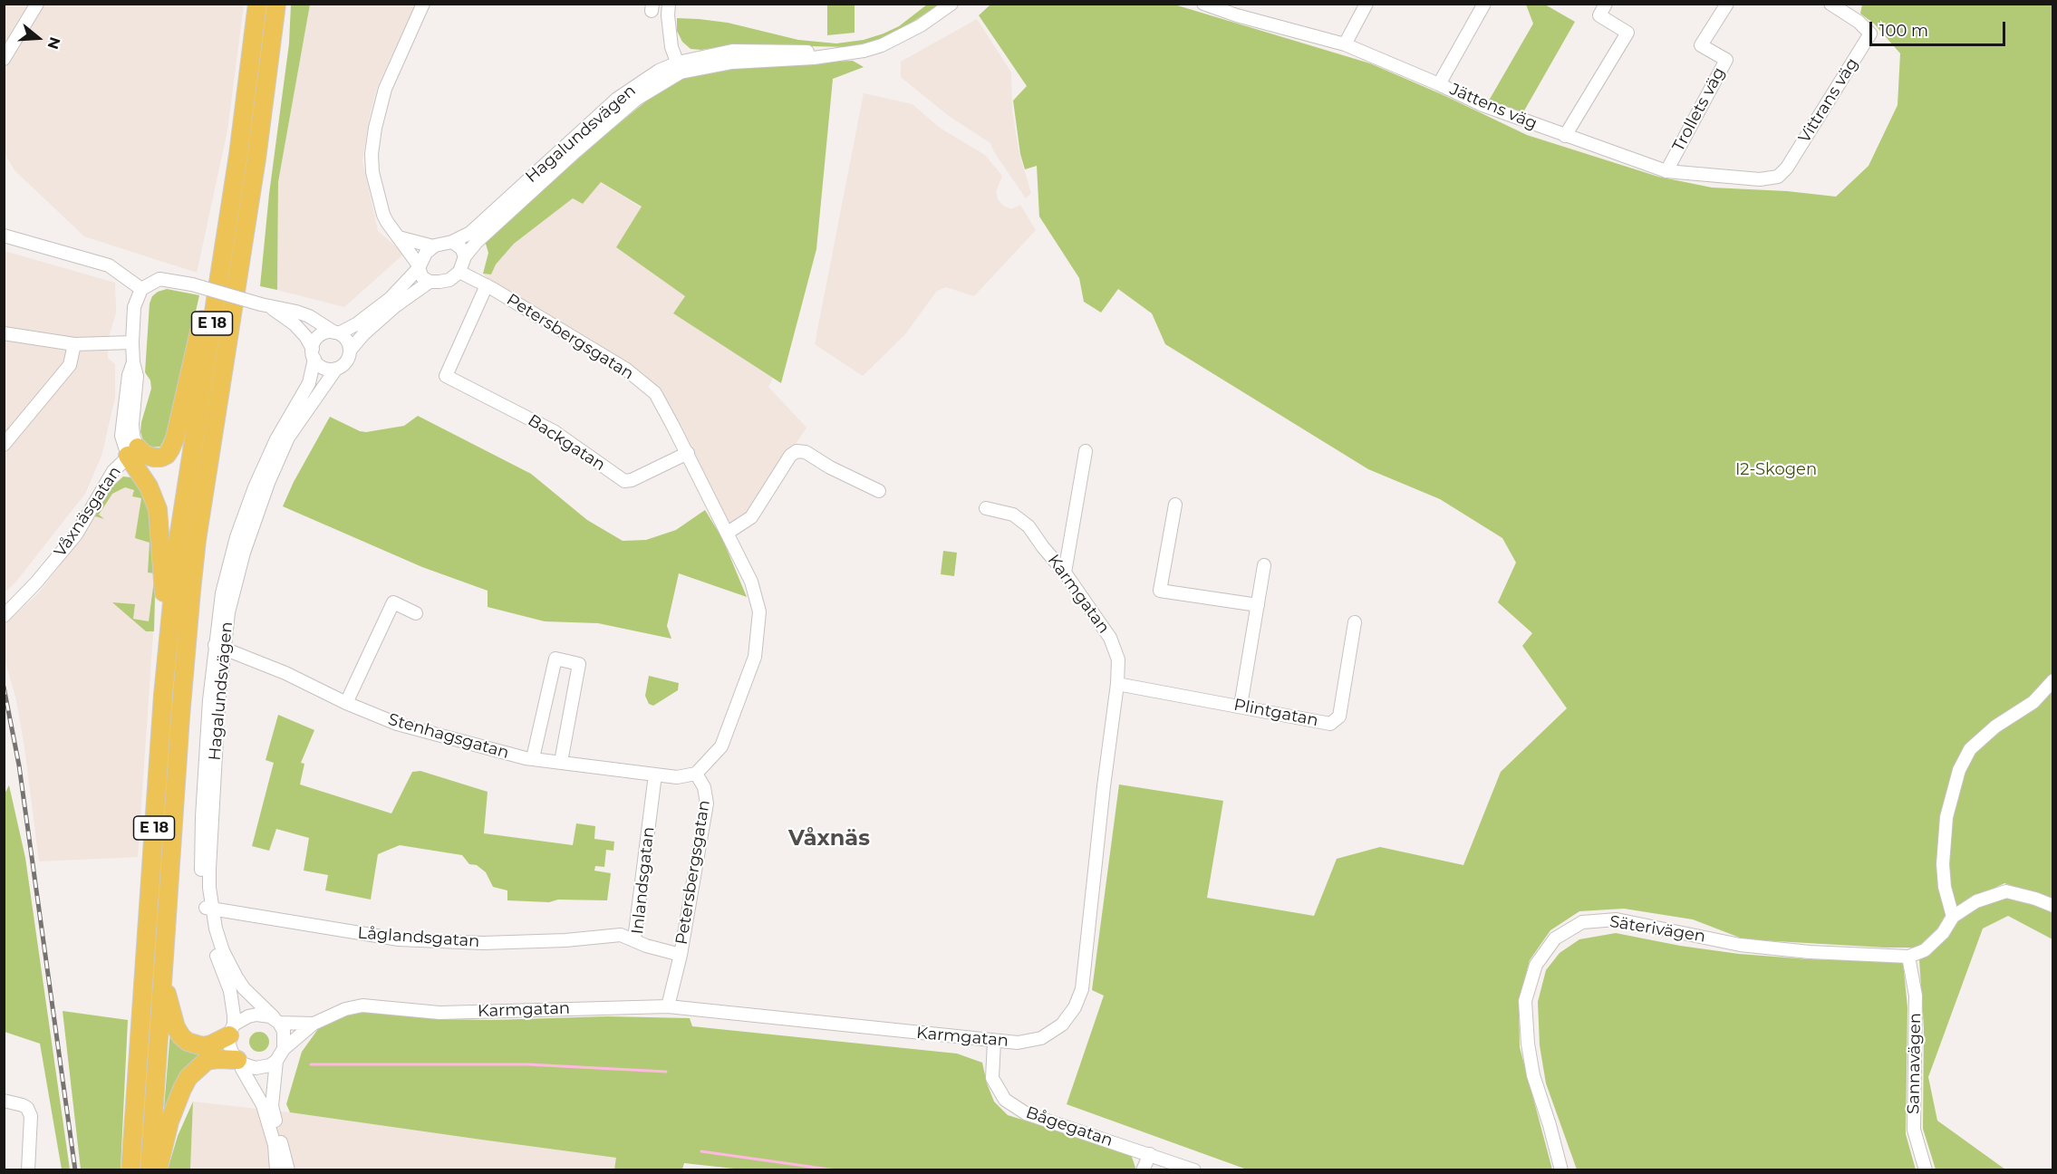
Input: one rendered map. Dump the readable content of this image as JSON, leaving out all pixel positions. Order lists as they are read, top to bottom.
{
  "streets": {
    "highway": ["E 18"],
    "street": [
      "Vittrans väg",
      "Jättens väg",
      "Trollets väg",
      "Hagalundsvägen",
      "Petersbergsgatan",
      "Backgatan",
      "Våxnäsgatan",
      "Karmgatan",
      "Plintgatan",
      "Stenhagsgatan",
      "Inlandsgatan",
      "Säterivägen",
      "Låglandsgatan",
      "Sannavägen",
      "Bågegatan"
    ]
  },
  "crossings": [
    ["Vittrans väg", "Jättens väg"],
    ["Jättens väg", "Trollets väg"],
    ["Hagalundsvägen", "Petersbergsgatan"],
    ["Hagalundsvägen", "Karmgatan"],
    ["Hagalundsvägen", "Stenhagsgatan"],
    ["Hagalundsvägen", "Låglandsgatan"],
    ["Petersbergsgatan", "Backgatan"],
    ["Petersbergsgatan", "Karmgatan"],
    ["Petersbergsgatan", "Stenhagsgatan"],
    ["Petersbergsgatan", "Inlandsgatan"],
    ["Karmgatan", "Plintgatan"],
    ["Karmgatan", "Bågegatan"],
    ["Stenhagsgatan", "Inlandsgatan"],
    ["Inlandsgatan", "Låglandsgatan"],
    ["Säterivägen", "Sannavägen"]
  ],
  "districts": ["Våxnäs"],
  "parks": ["I2-Skogen"],
  "scale_bar": "100 m",
  "north": "right"
}
